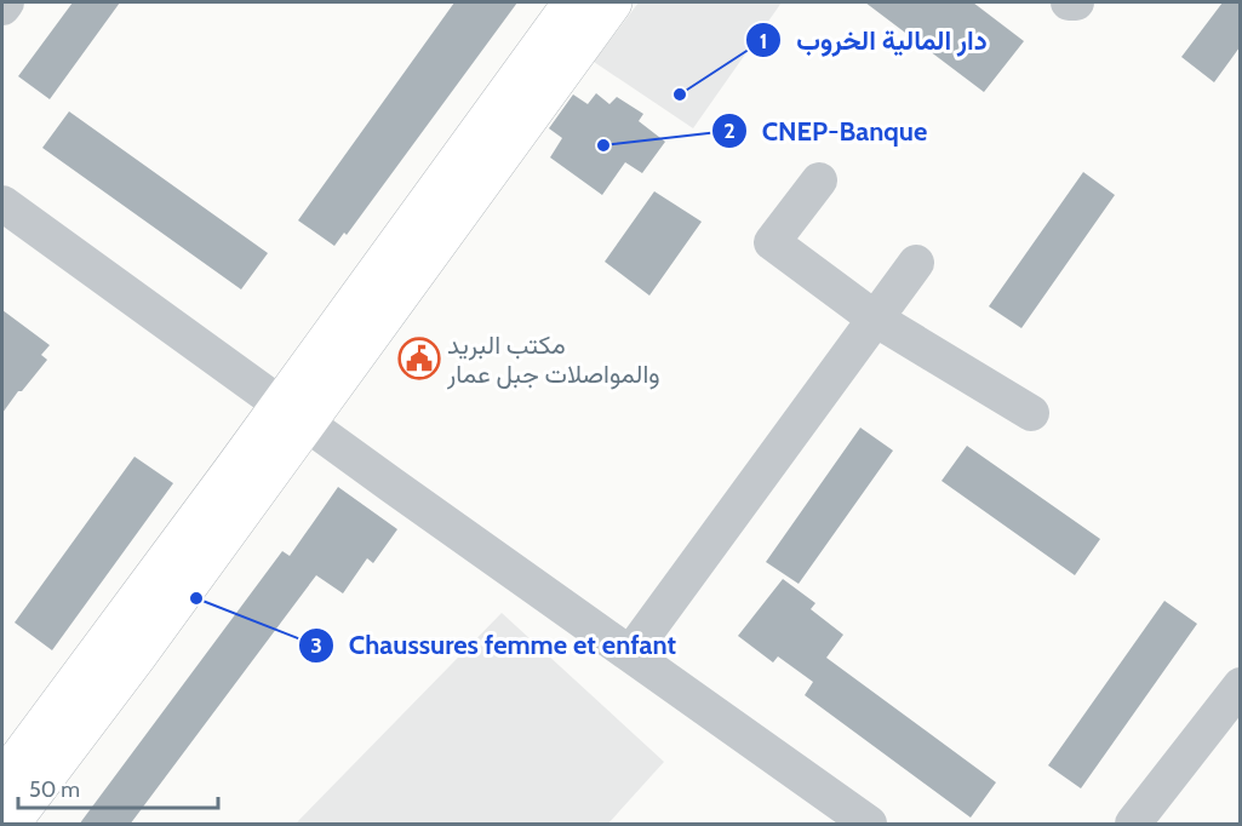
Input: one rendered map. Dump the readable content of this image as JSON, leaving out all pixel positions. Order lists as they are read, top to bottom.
{
  "places": {
    "other": ["دار المالية الخروب", "CNEP-Banque", "Chaussures femme et enfant"],
    "public building": ["مكتب البريد والمواصلات جبل عمار"]
  },
  "scale_bar": "50 m"
}
